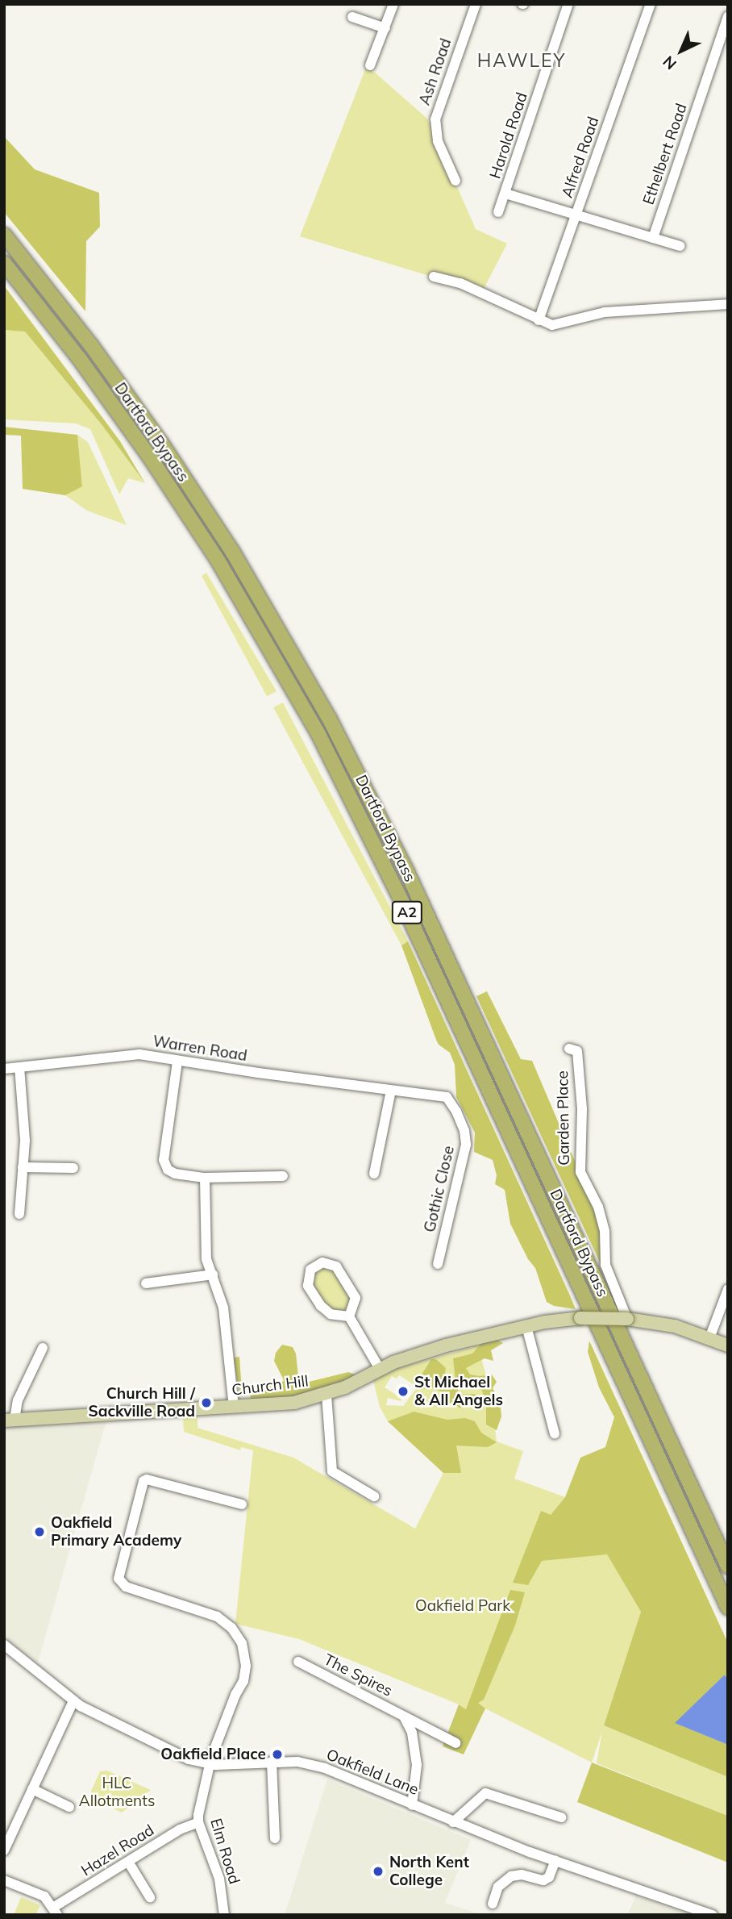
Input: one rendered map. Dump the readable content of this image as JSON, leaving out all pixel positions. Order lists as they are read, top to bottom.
{
  "streets": {
    "highway": ["Dartford Bypass", "A2"],
    "main road": ["Church Hill"],
    "street": [
      "Ash Road",
      "Harold Road",
      "Ethelbert Road",
      "Alfred Road",
      "Warren Road",
      "Garden Place",
      "Gothic Close",
      "The Spires",
      "Oakfield Lane",
      "Hazel Road",
      "Elm Road"
    ]
  },
  "crossings": [
    ["Warren Road", "Gothic Close"],
    ["Garden Place", "Church Hill"],
    ["The Spires", "Oakfield Lane"],
    ["Oakfield Lane", "Elm Road"],
    ["Hazel Road", "Elm Road"]
  ],
  "districts": ["HAWLEY"],
  "parks": ["Oakfield Park", "HLC Allotments"],
  "places": [
    "St Michael & All Angels",
    "Church Hill / Sackville Road",
    "Oakfield Primary Academy",
    "Oakfield Place",
    "North Kent College"
  ],
  "north": "bottom left"
}
